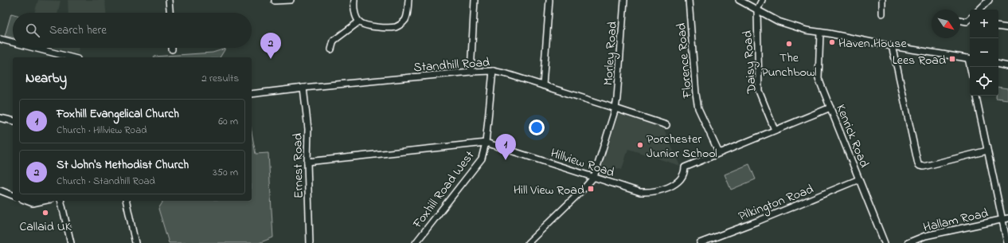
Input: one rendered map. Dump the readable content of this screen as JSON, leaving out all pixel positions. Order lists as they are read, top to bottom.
{
  "streets": {
    "street": [
      "Morley Road",
      "Florence Road",
      "Daisy Road",
      "Standhill Road",
      "Kenrick Road",
      "Hillview Road",
      "Ernest Road",
      "Foxhill Road West",
      "Pilkington Road",
      "Hallam Road"
    ]
  },
  "crossings": [
    ["Morley Road", "Standhill Road"],
    ["Morley Road", "Hillview Road"],
    ["Florence Road", "Hillview Road"],
    ["Daisy Road", "Hillview Road"],
    ["Standhill Road", "Ernest Road"],
    ["Standhill Road", "Foxhill Road West"],
    ["Kenrick Road", "Hillview Road"],
    ["Kenrick Road", "Pilkington Road"],
    ["Hillview Road", "Ernest Road"],
    ["Hillview Road", "Foxhill Road West"]
  ],
  "places": {
    "other": [
      "Haven House",
      "The Punchbowl",
      "Porchester Junior School",
      "Callaid UK"
    ],
    "transit": ["Lees Road", "Hill View Road"]
  },
  "north": "bottom right",
  "page": {
    "map_buttons": ["+", "−"],
    "search": "Search here",
    "pins": ["2", "1"],
    "heading": ["Nearby", "2 results"],
    "list": [
      {
        "mark": "1",
        "name": "Foxhill Evangelical Church",
        "note": "Church · Hillview Road",
        "value": "60 m"
      },
      {
        "mark": "2",
        "name": "St John's Methodist Church",
        "note": "Church · Standhill Road",
        "value": "350 m"
      }
    ]
  }
}
